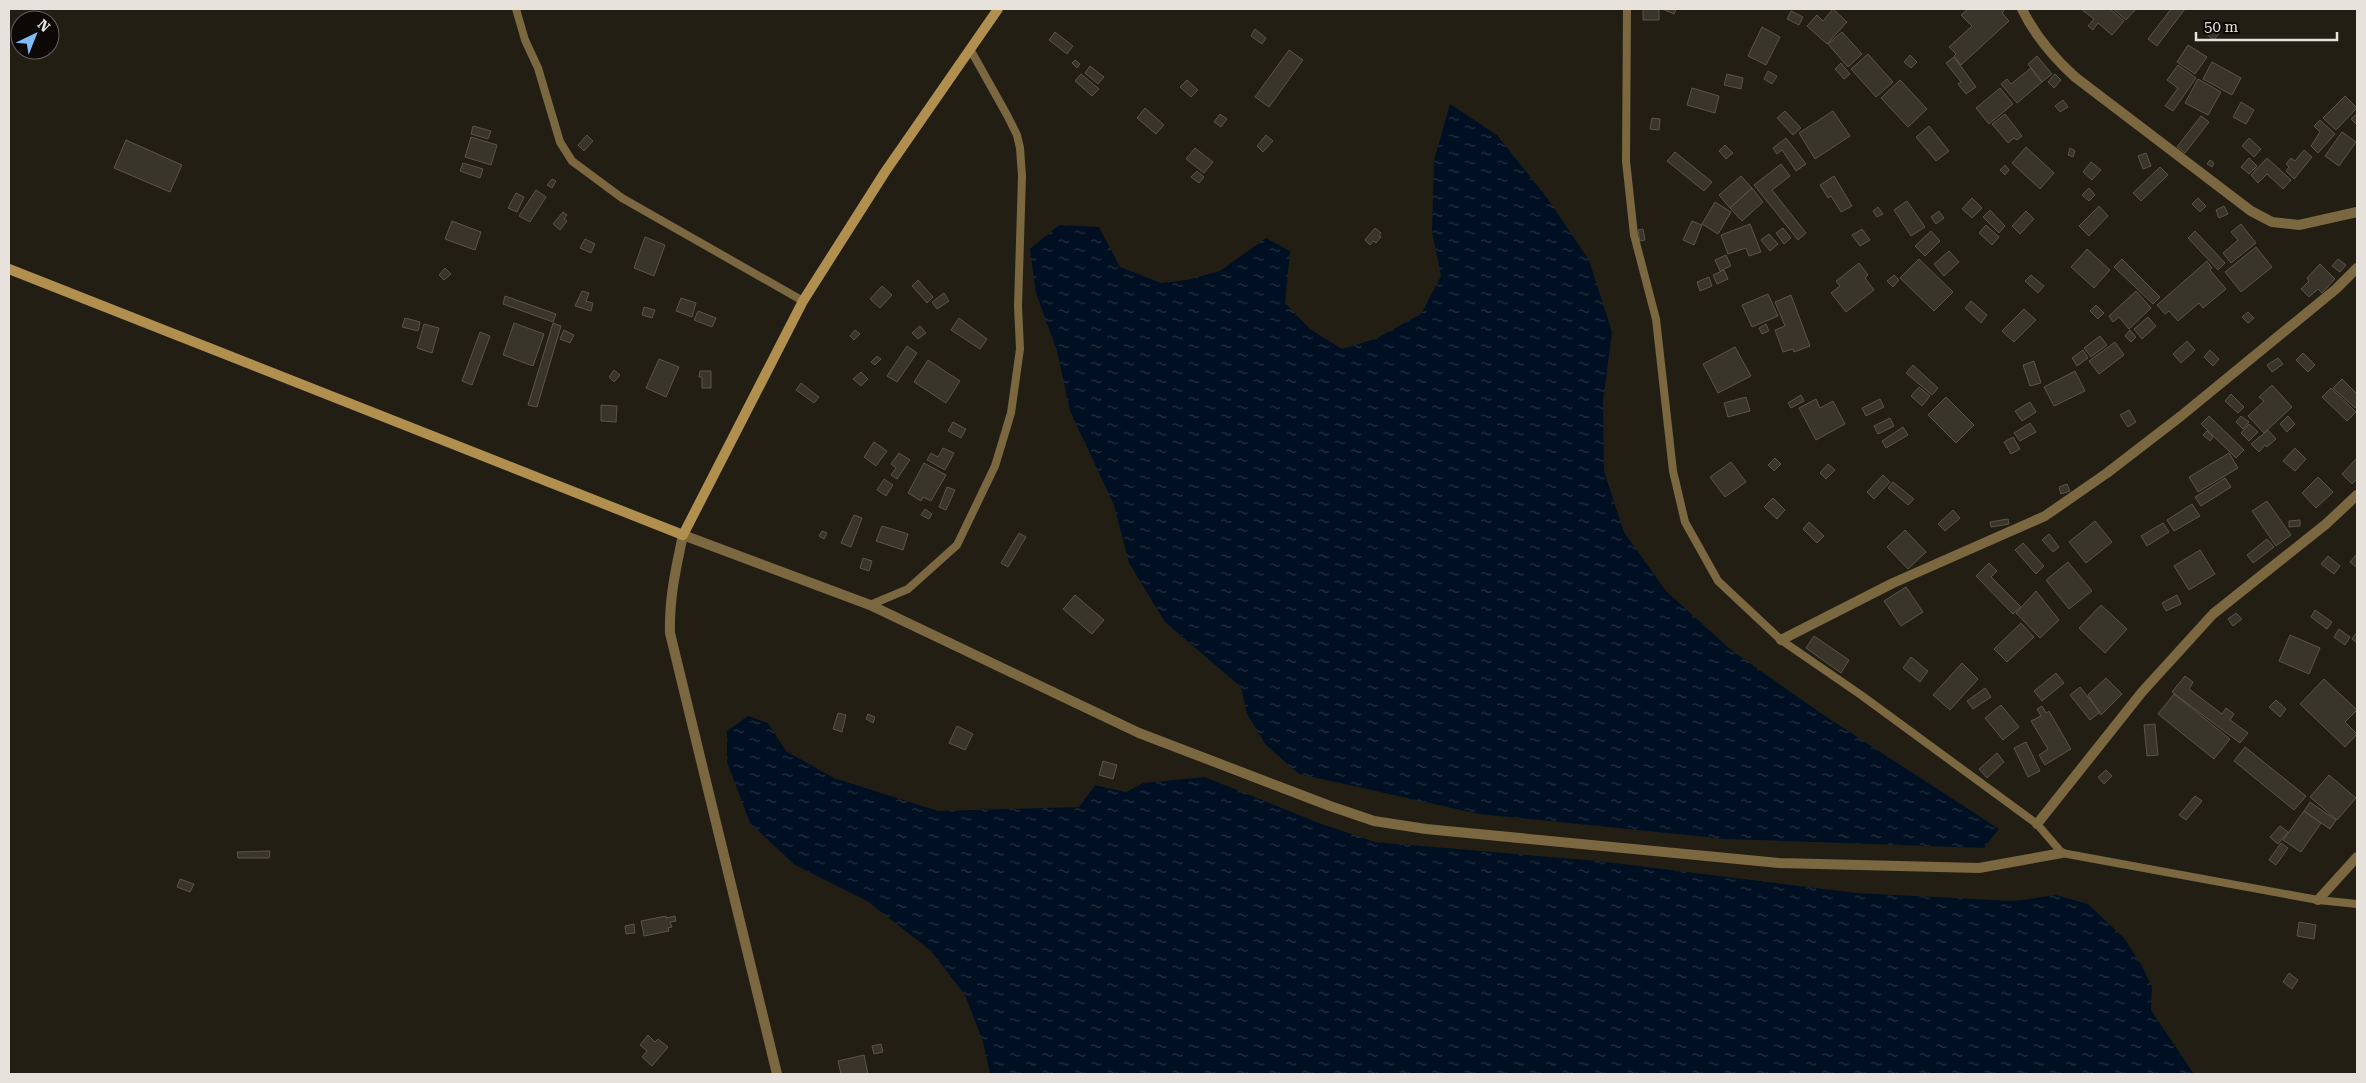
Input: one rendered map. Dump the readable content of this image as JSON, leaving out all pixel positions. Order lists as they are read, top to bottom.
{
  "scale_bar": "50 m",
  "north": "top right"
}
